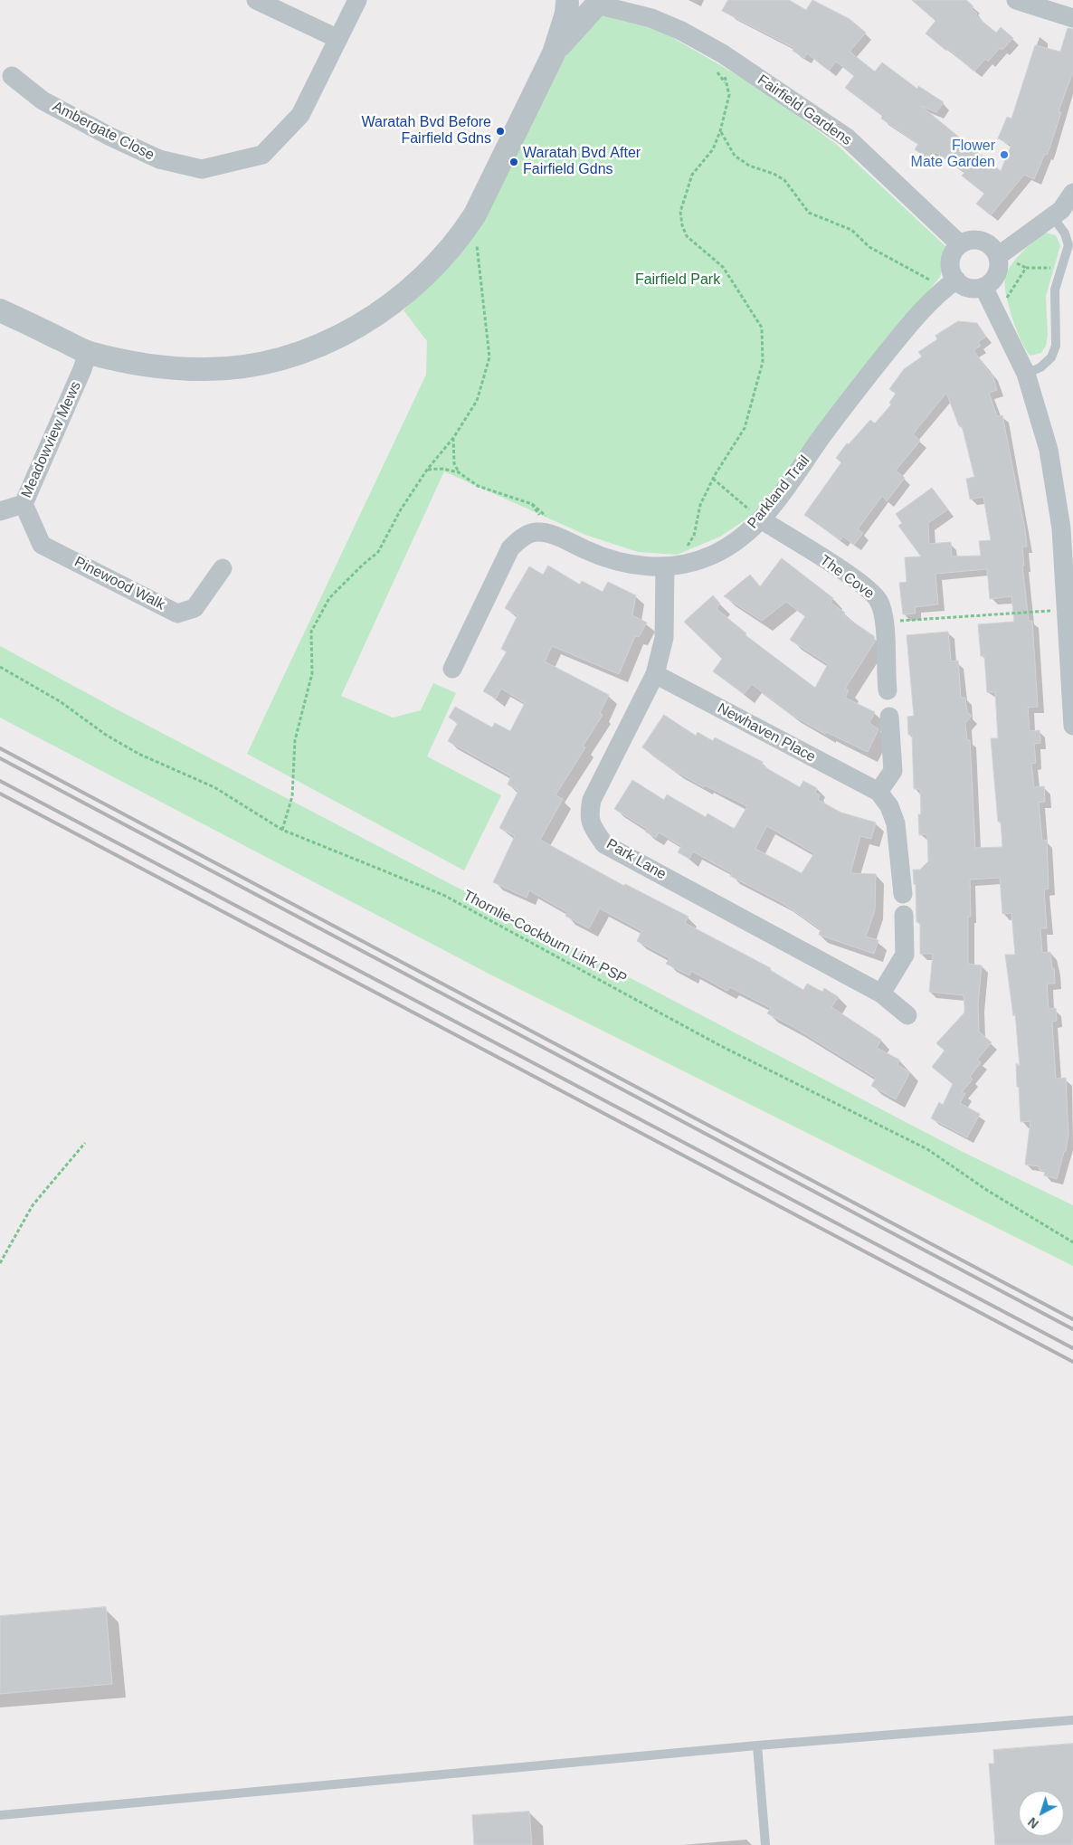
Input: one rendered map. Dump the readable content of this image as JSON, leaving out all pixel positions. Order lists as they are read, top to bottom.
{
  "streets": {
    "street": [
      "Fairfield Gardens",
      "Ambergate Close",
      "Meadowview Mews",
      "Parkland Trail",
      "The Cove",
      "Pinewood Walk",
      "Newhaven Place",
      "Park Lane"
    ],
    "path": ["Thornlie-Cockburn Link PSP"]
  },
  "crossings": [
    ["Meadowview Mews", "Pinewood Walk"],
    ["Parkland Trail", "The Cove"],
    ["Parkland Trail", "Park Lane"],
    ["Newhaven Place", "Park Lane"]
  ],
  "parks": ["Fairfield Park"],
  "places": ["Waratah Bvd Before Fairfield Gdns", "Flower Mate Garden", "Waratah Bvd After Fairfield Gdns"],
  "north": "bottom left"
}
